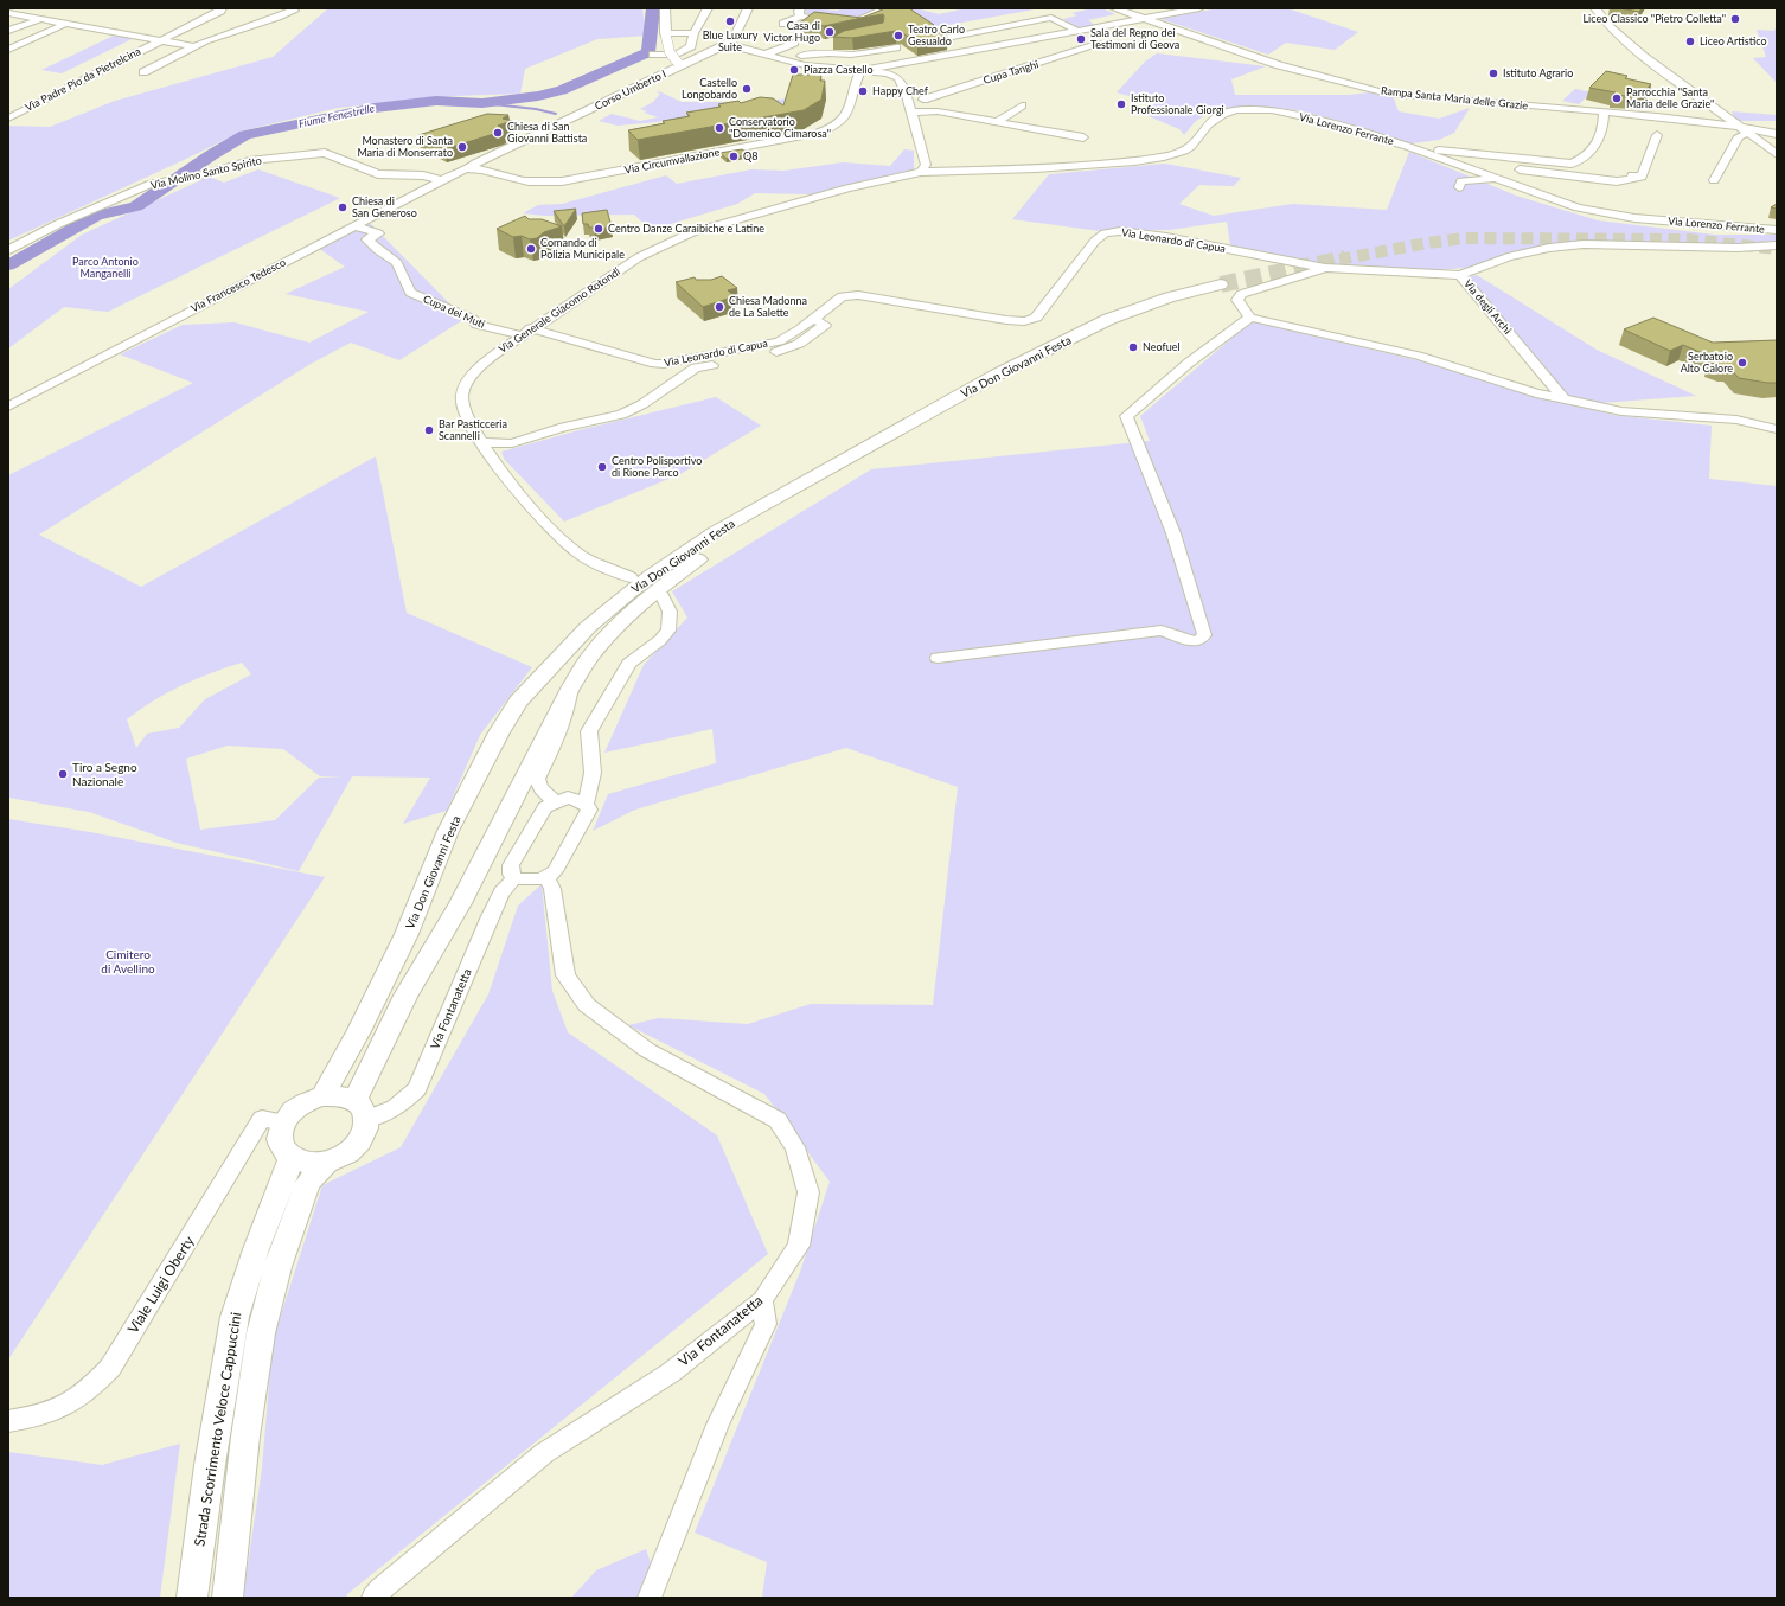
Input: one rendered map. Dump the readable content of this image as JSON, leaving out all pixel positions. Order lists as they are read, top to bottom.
{
  "streets": {
    "main road": ["Via Don Giovanni Festa", "Strada Scorrimento Veloce Cappuccini"],
    "street": [
      "Cupa Tanghi",
      "Via Padre Pio da Pietrelcina",
      "Corso Umberto I",
      "Rampa Santa Maria delle Grazie",
      "Via Lorenzo Ferrante",
      "Via Circumvallazione",
      "Via Molino Santo Spirito",
      "Via Leonardo di Capua",
      "Via Francesco Tedesco",
      "Via degli Archi",
      "Via Generale Giacomo Rotondi",
      "Cupa dei Muti",
      "Via Fontanatetta",
      "Viale Luigi Oberty"
    ]
  },
  "crossings": [
    ["Corso Umberto I", "Via Circumvallazione"],
    ["Corso Umberto I", "Via Francesco Tedesco"],
    ["Via Lorenzo Ferrante", "Via Generale Giacomo Rotondi"],
    ["Via Circumvallazione", "Via Francesco Tedesco"],
    ["Via Molino Santo Spirito", "Via Francesco Tedesco"],
    ["Via Leonardo di Capua", "Via Generale Giacomo Rotondi"],
    ["Via Leonardo di Capua", "Cupa dei Muti"],
    ["Via Francesco Tedesco", "Cupa dei Muti"],
    ["Via Generale Giacomo Rotondi", "Cupa dei Muti"],
    ["Via Don Giovanni Festa", "Via Fontanatetta"],
    ["Via Don Giovanni Festa", "Viale Luigi Oberty"],
    ["Via Don Giovanni Festa", "Strada Scorrimento Veloce Cappuccini"],
    ["Via Fontanatetta", "Viale Luigi Oberty"],
    ["Via Fontanatetta", "Strada Scorrimento Veloce Cappuccini"],
    ["Viale Luigi Oberty", "Strada Scorrimento Veloce Cappuccini"]
  ],
  "water": ["Fiume Fenestrelle"],
  "parks": ["Parco Antonio Manganelli", "Cimitero di Avellino"],
  "places": [
    "Liceo Classico \"Pietro Colletta\"",
    "Blue Luxury Suite",
    "Casa di Victor Hugo",
    "Teatro Carlo Gesualdo",
    "Sala del Regno dei Testimoni di Geova",
    "Liceo Artistico",
    "Piazza Castello",
    "Istituto Agrario",
    "Castello Longobardo",
    "Happy Chef",
    "Parrocchia \"Santa Maria delle Grazie\"",
    "Istituto Professionale Giorgi",
    "Conservatorio \"Domenico Cimarosa\"",
    "Chiesa di San Giovanni Battista",
    "Monastero di Santa Maria di Monserrato",
    "Q8",
    "Chiesa di San Generoso",
    "Centro Danze Caraibiche e Latine",
    "Comando di Polizia Municipale",
    "Chiesa Madonna de La Salette",
    "Neofuel",
    "Serbatoio Alto Calore",
    "Bar Pasticceria Scannelli",
    "Centro Polisportivo di Rione Parco",
    "Tiro a Segno Nazionale"
  ]
}
